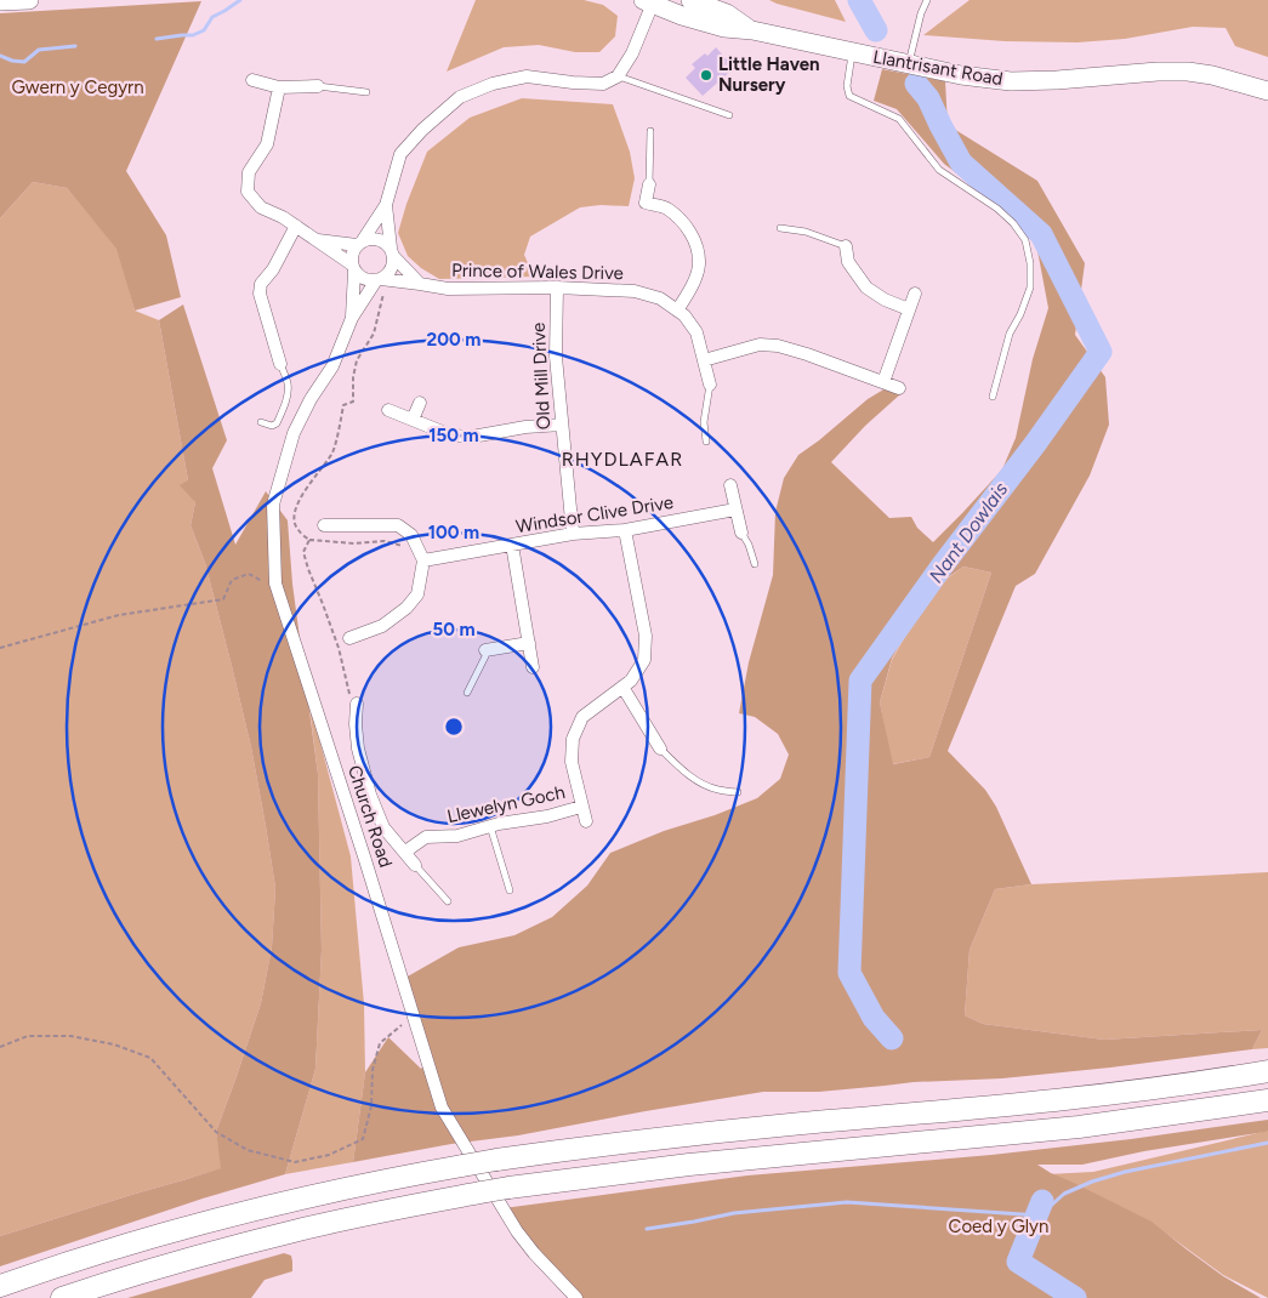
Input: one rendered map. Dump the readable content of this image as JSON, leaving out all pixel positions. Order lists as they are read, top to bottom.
{
  "streets": {
    "main road": ["Llantrisant Road"],
    "street": [
      "Prince of Wales Drive",
      "Old Mill Drive",
      "Windsor Clive Drive",
      "Llewelyn Goch",
      "Church Road"
    ]
  },
  "crossings": [
    ["Prince of Wales Drive", "Old Mill Drive"],
    ["Prince of Wales Drive", "Church Road"],
    ["Old Mill Drive", "Windsor Clive Drive"],
    ["Windsor Clive Drive", "Llewelyn Goch"]
  ],
  "districts": ["RHYDLAFAR"],
  "water": ["Nant Dowlais"],
  "parks": ["Gwern y Cegyrn", "Coed y Glyn"],
  "places": ["Little Haven Nursery"],
  "rings": [
    "200 m",
    "150 m",
    "100 m",
    "50 m"
  ]
}
